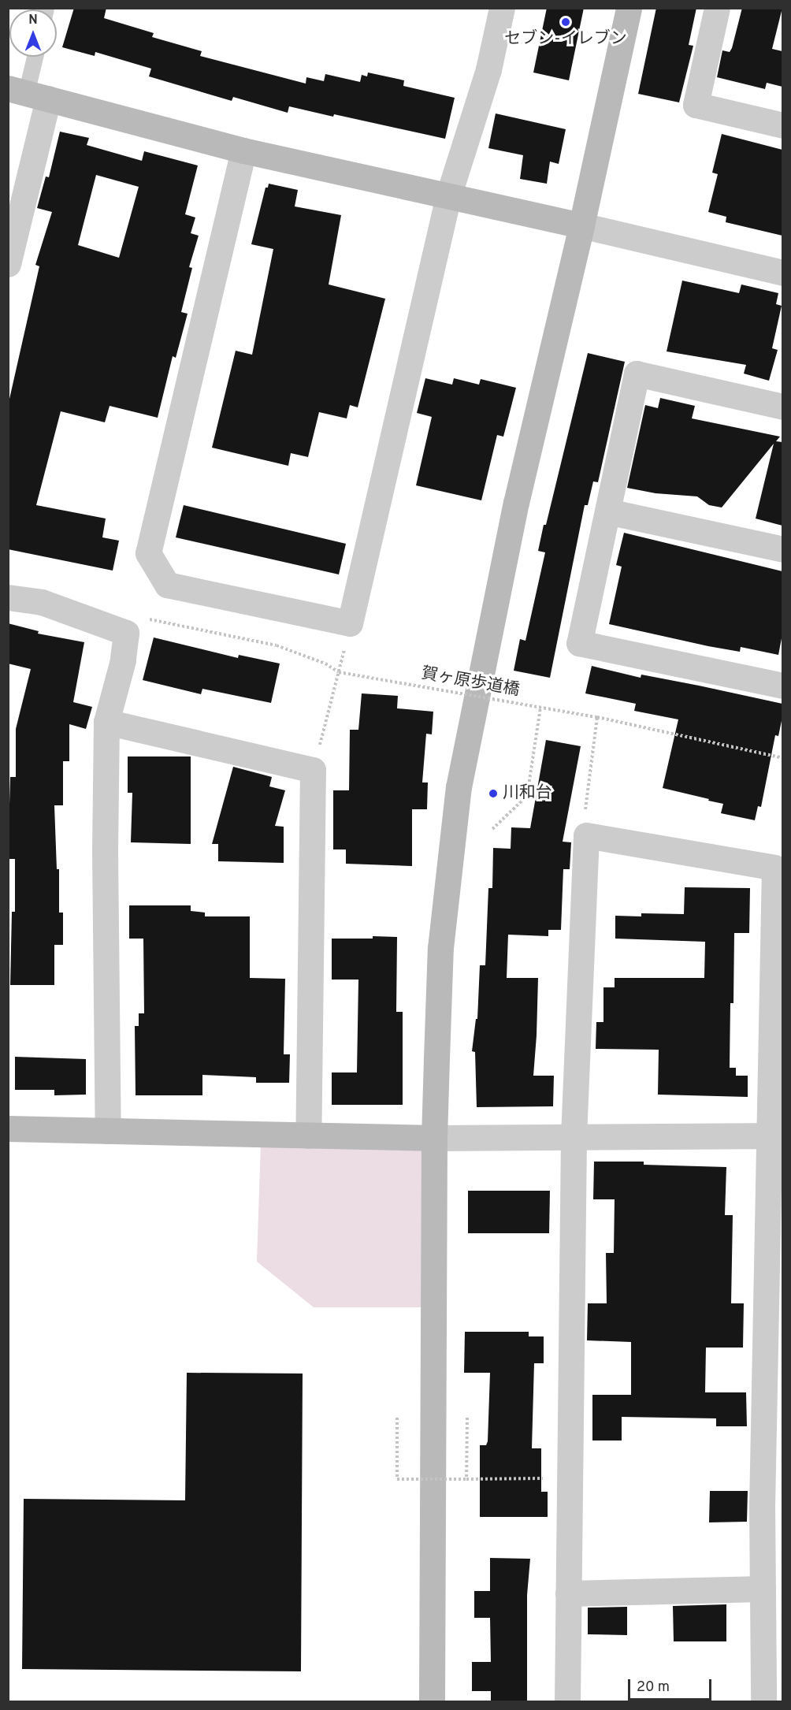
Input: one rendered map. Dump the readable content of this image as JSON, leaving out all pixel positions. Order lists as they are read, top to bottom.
{
  "streets": {
    "path": ["賀ヶ原歩道橋"]
  },
  "places": ["セブン-イレブン", "川和台"],
  "scale_bar": "20 m",
  "north": "top"
}
